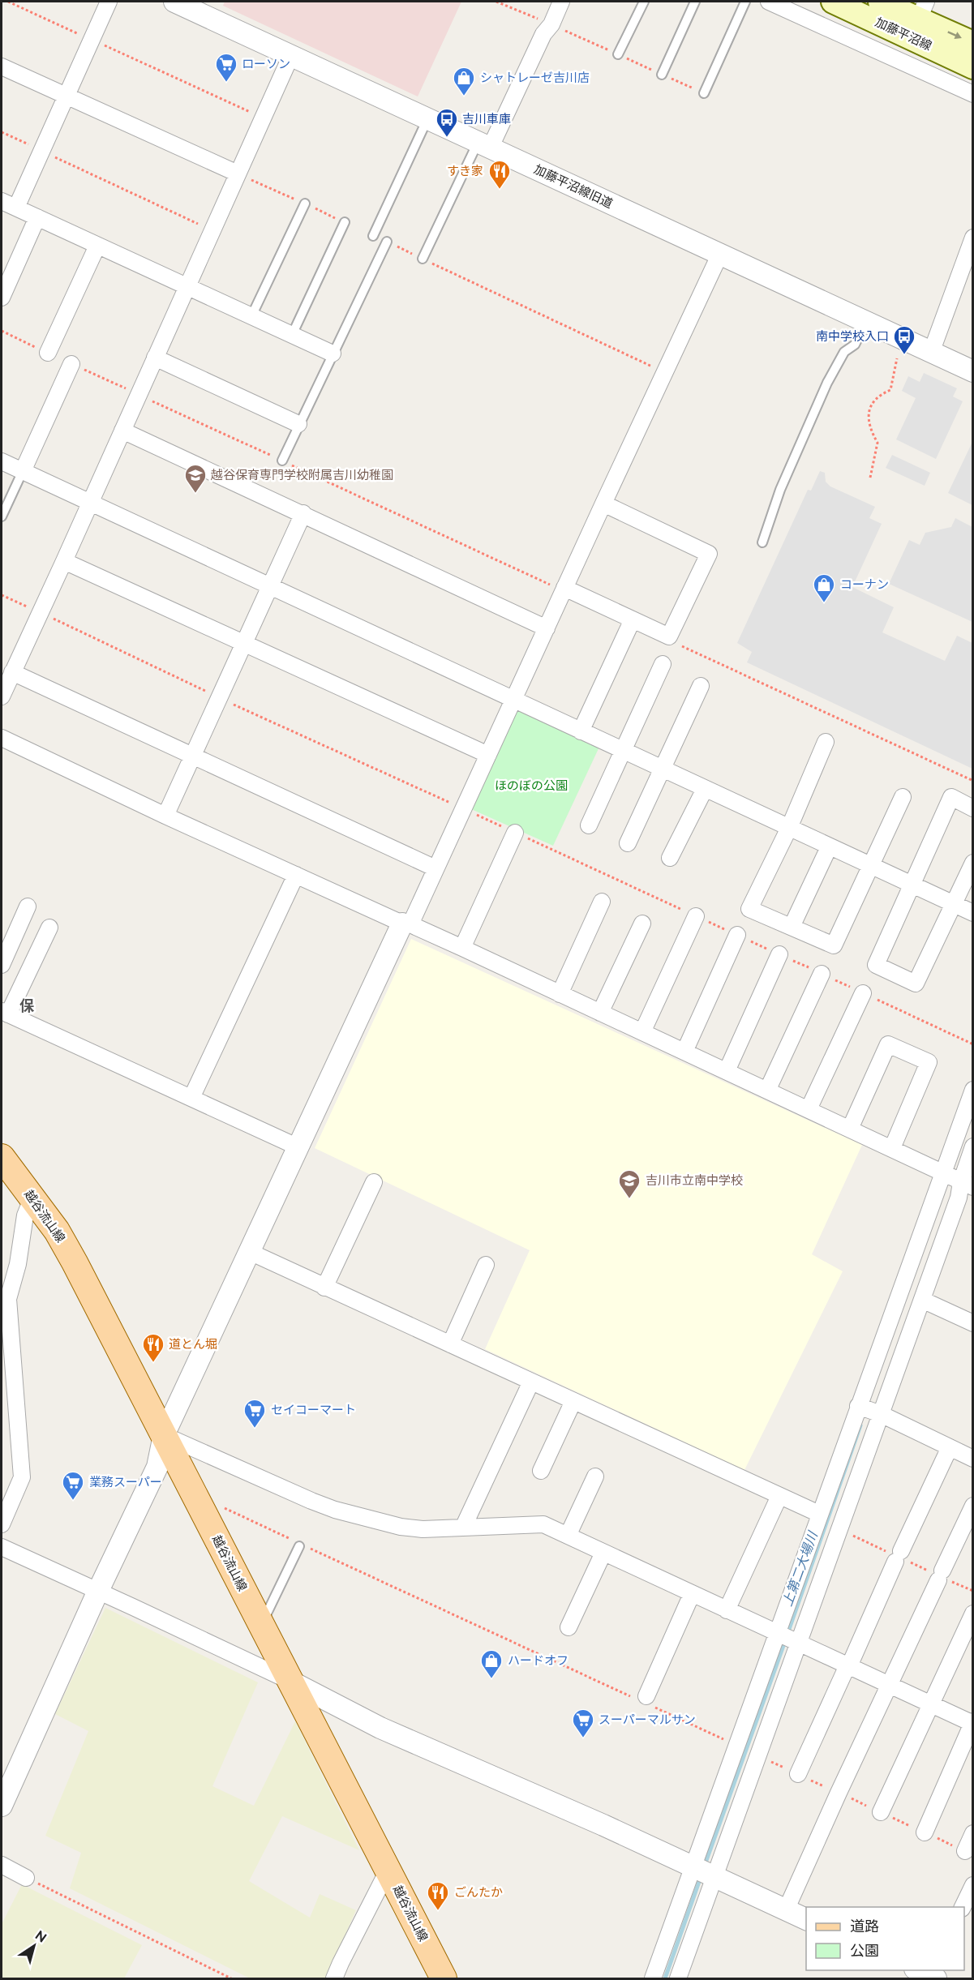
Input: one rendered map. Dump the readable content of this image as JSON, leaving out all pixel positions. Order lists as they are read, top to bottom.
{
  "streets": {
    "main road": ["加藤平沼線", "越谷流山線"],
    "street": ["加藤平沼線旧道"]
  },
  "districts": ["保"],
  "water": ["上第二大場川"],
  "parks": ["ほのぼの公園"],
  "places": {
    "supermarket": [
      "ローソン",
      "セイコーマート",
      "業務スーパー",
      "スーパーマルサン"
    ],
    "shop": ["シャトレーゼ吉川店", "コーナン", "ハードオフ"],
    "bus stop": ["吉川車庫", "南中学校入口"],
    "restaurant": ["すき家", "道とん堀", "ごんたか"],
    "school or university": ["越谷保育専門学校附属吉川幼稚園", "吉川市立南中学校"]
  },
  "legend": ["道路", "公園"],
  "north": "top right"
}
